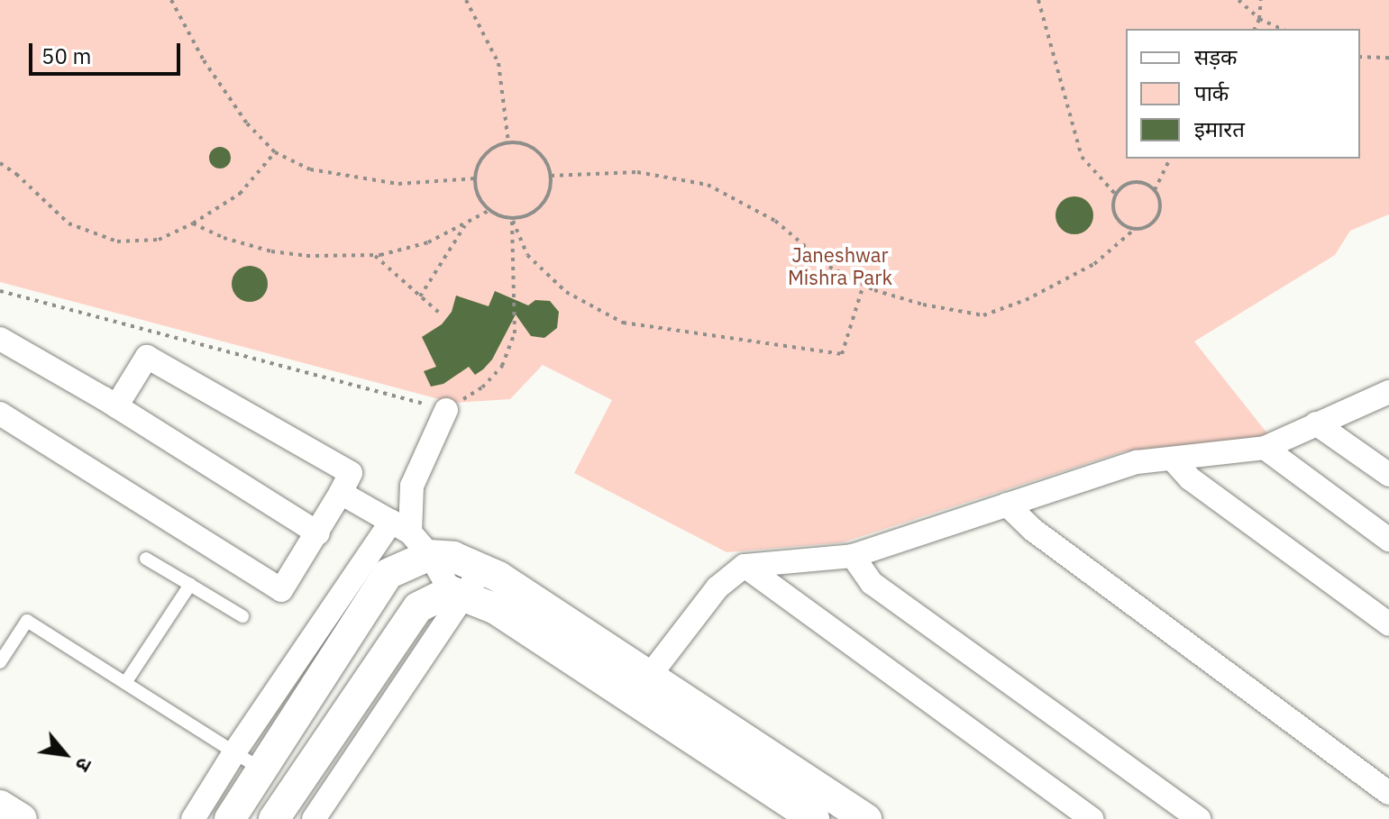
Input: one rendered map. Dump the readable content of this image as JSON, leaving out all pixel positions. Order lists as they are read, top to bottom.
{
  "parks": ["Janeshwar Mishra Park"],
  "legend": ["सड़क", "पार्क", "इमारत"],
  "scale_bar": "50 m",
  "north": "bottom right"
}
